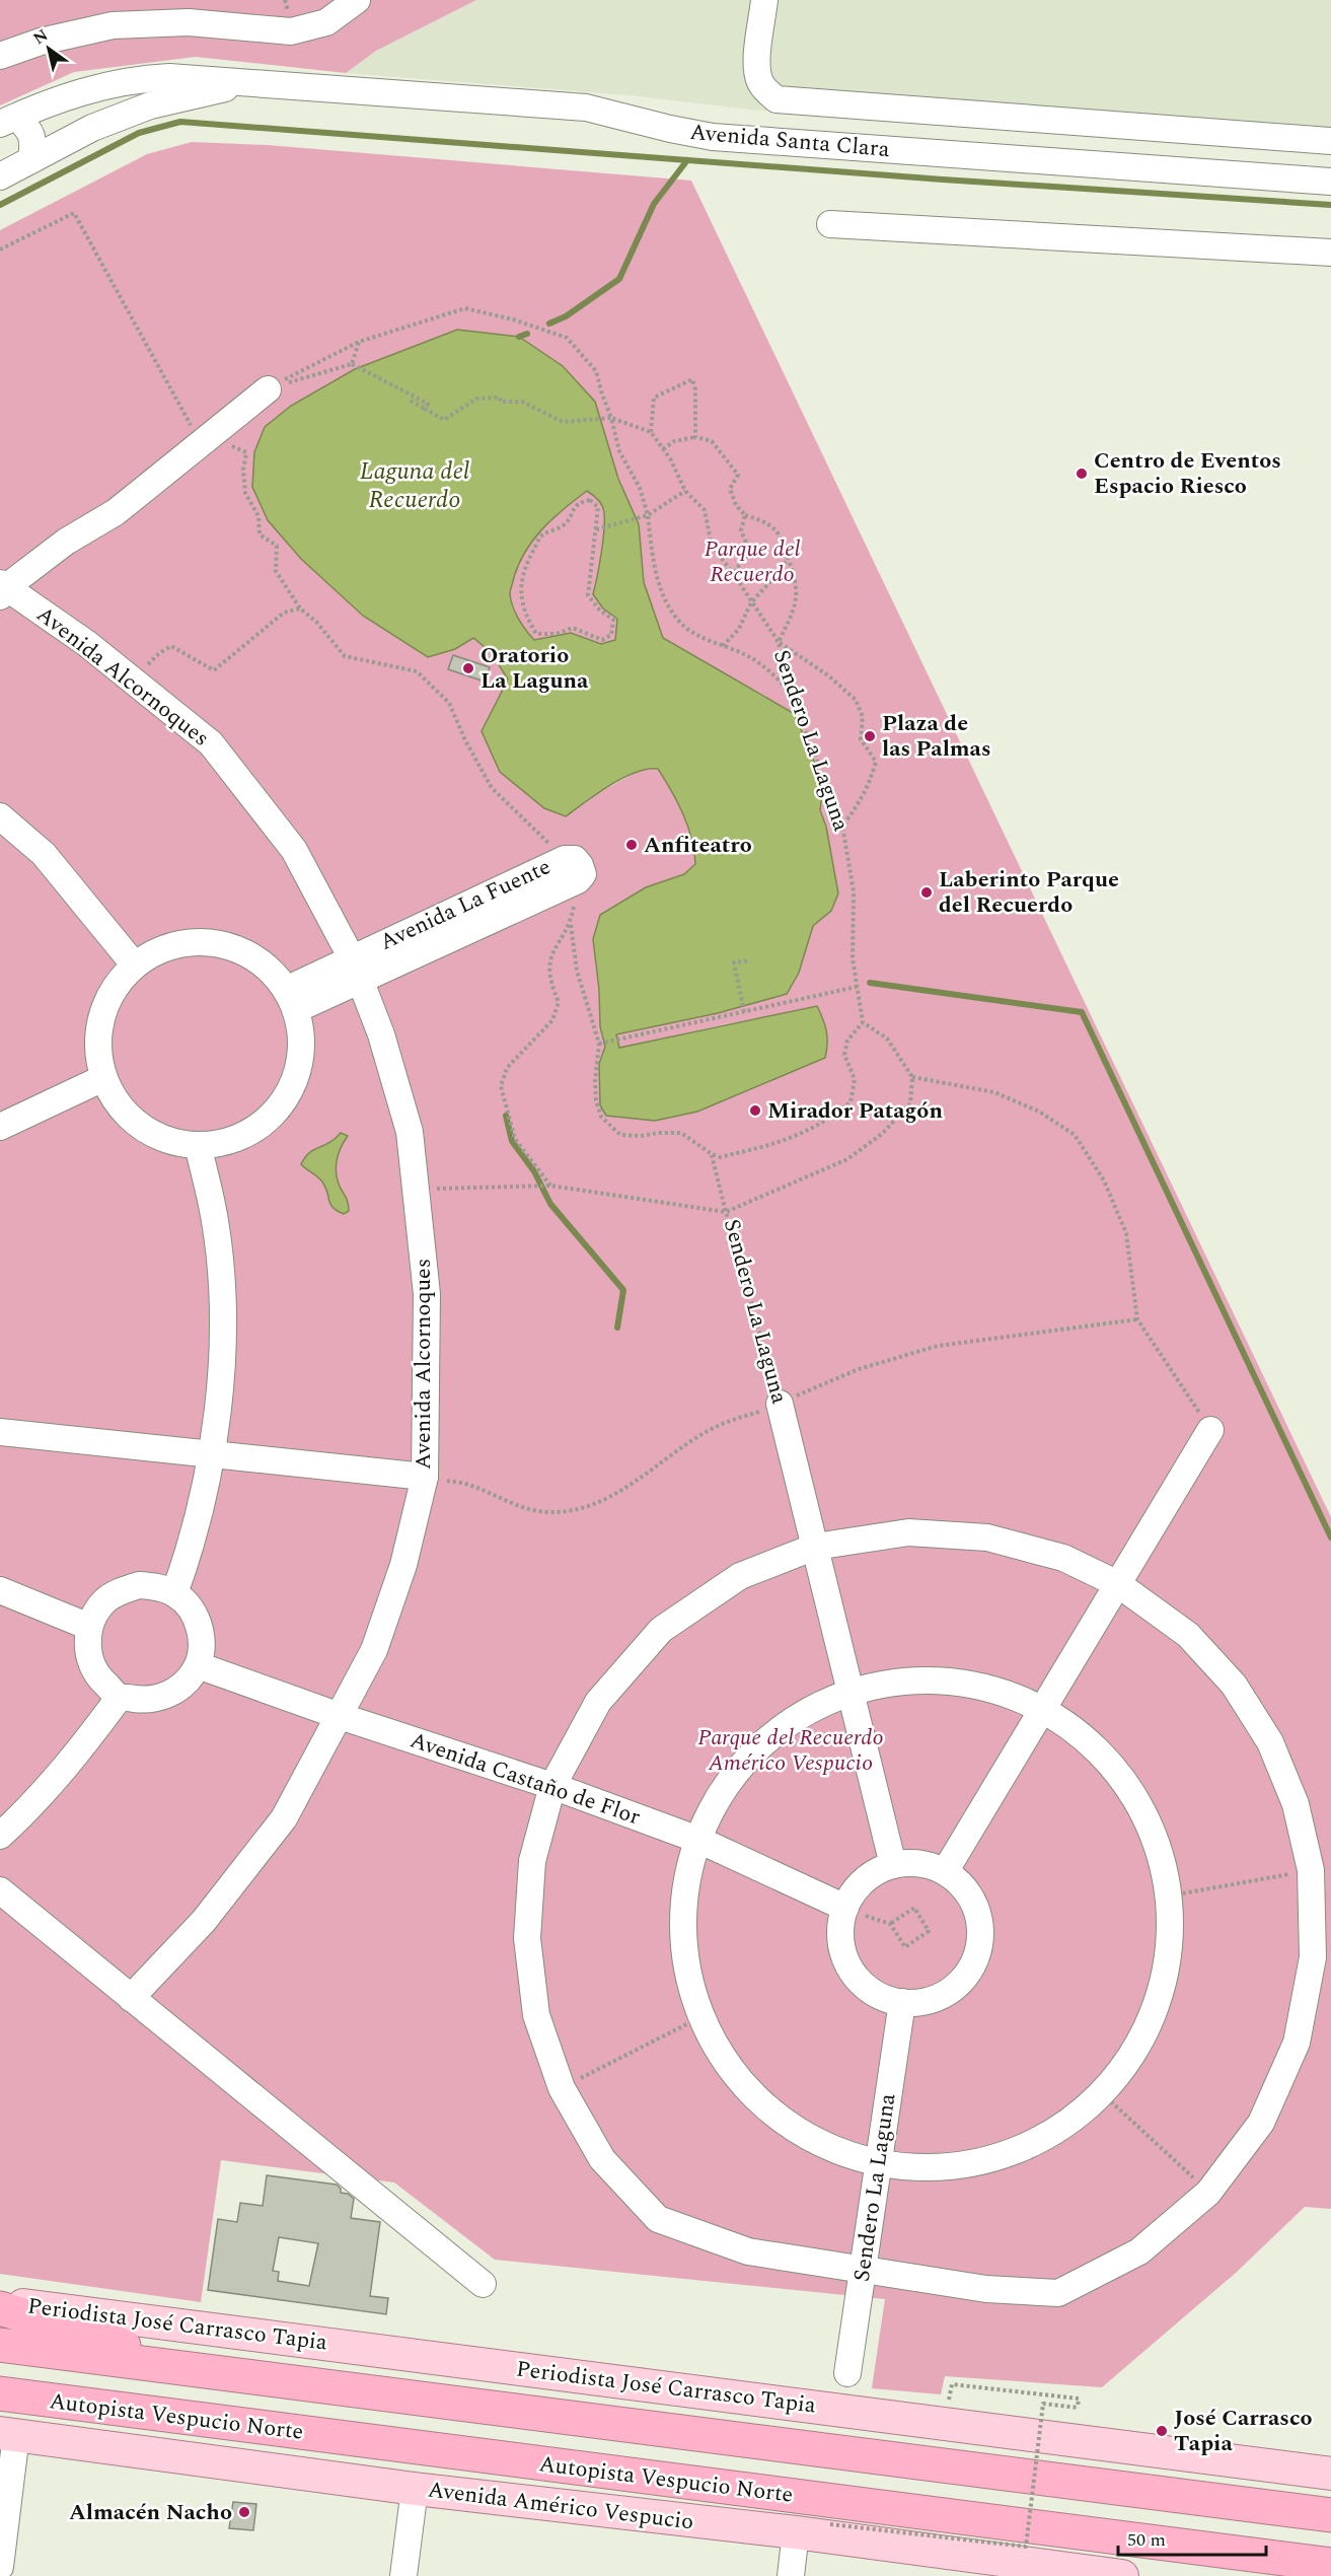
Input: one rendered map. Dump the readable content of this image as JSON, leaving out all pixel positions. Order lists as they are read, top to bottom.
{
  "streets": {
    "highway": ["Autopista Vespucio Norte"],
    "main road": ["Periodista José Carrasco Tapia", "Avenida Américo Vespucio"],
    "street": [
      "Avenida Santa Clara",
      "Avenida Alcornoques",
      "Sendero La Laguna",
      "Avenida La Fuente",
      "Avenida Castaño de Flor"
    ]
  },
  "crossings": [
    ["Avenida Alcornoques", "Avenida La Fuente"],
    ["Avenida Alcornoques", "Avenida Castaño de Flor"]
  ],
  "water": ["Laguna del Recuerdo"],
  "parks": ["Parque del Recuerdo", "Parque del Recuerdo Américo Vespucio"],
  "places": [
    "Centro de Eventos Espacio Riesco",
    "Oratorio La Laguna",
    "Plaza de las Palmas",
    "Anfiteatro",
    "Laberinto Parque del Recuerdo",
    "Mirador Patagón",
    "José Carrasco Tapia",
    "Almacén Nacho"
  ],
  "scale_bar": "50 m",
  "north": "top left"
}
